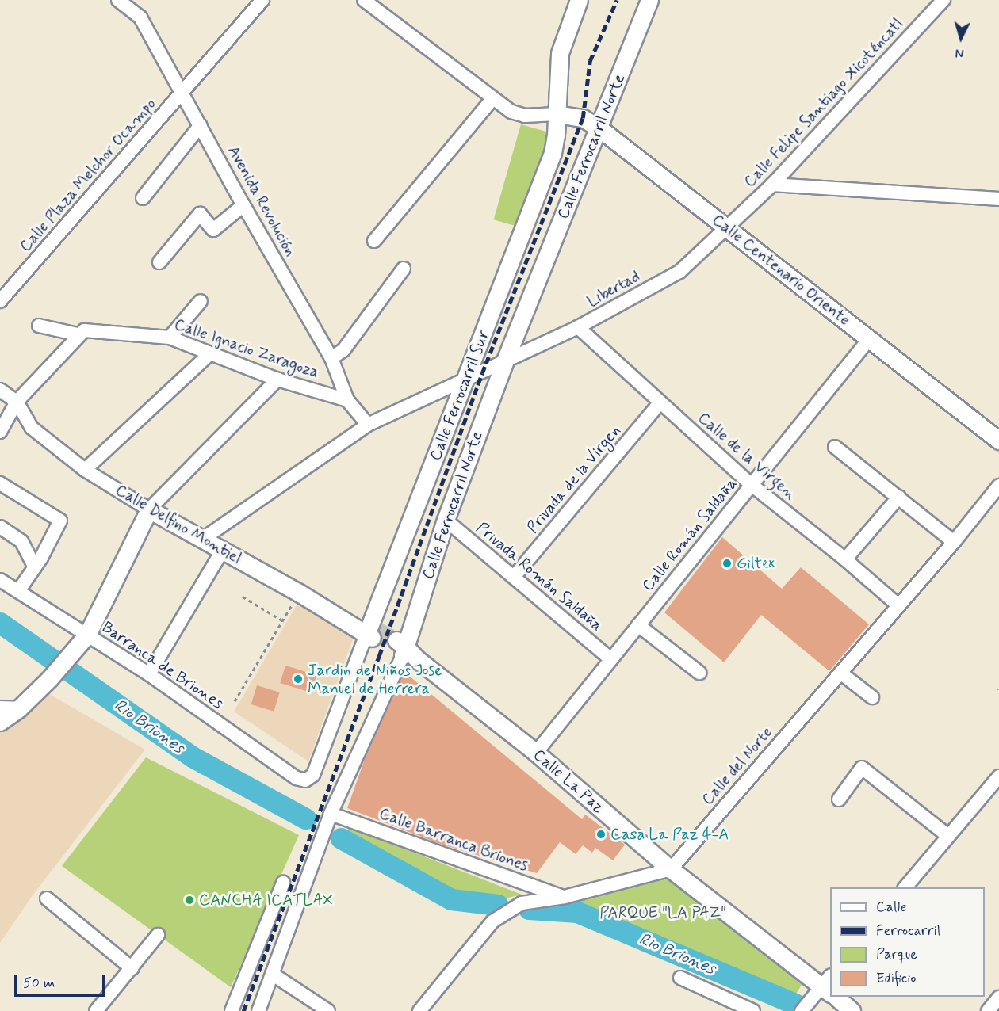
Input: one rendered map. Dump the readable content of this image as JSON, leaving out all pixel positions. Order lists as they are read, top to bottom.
{
  "streets": {
    "main road": [
      "Calle Ferrocarril Norte",
      "Calle Centenario Oriente",
      "Calle Ferrocarril Sur",
      "Calle Delfino Montiel",
      "Calle La Paz"
    ],
    "street": [
      "Calle Felipe Santiago Xicoténcatl",
      "Calle Plaza Melchor Ocampo",
      "Avenida Revolución",
      "Libertad",
      "Calle Ignacio Zaragoza",
      "Calle de la Virgen",
      "Privada de la Virgen",
      "Calle Román Saldaña",
      "Privada Román Saldaña",
      "Barranca de Briones",
      "Calle del Norte",
      "Calle Barranca Briones"
    ]
  },
  "crossings": [
    ["Calle Felipe Santiago Xicoténcatl", "Calle Centenario Oriente"],
    ["Calle Felipe Santiago Xicoténcatl", "Libertad"],
    ["Calle Ferrocarril Norte", "Calle Centenario Oriente"],
    ["Calle Ferrocarril Norte", "Libertad"],
    ["Calle Ferrocarril Norte", "Privada Román Saldaña"],
    ["Calle Ferrocarril Norte", "Calle La Paz"],
    ["Calle Ferrocarril Norte", "Calle Barranca Briones"],
    ["Calle Plaza Melchor Ocampo", "Avenida Revolución"],
    ["Avenida Revolución", "Calle Ignacio Zaragoza"],
    ["Calle Centenario Oriente", "Libertad"],
    ["Calle Centenario Oriente", "Calle Ferrocarril Sur"],
    ["Calle Centenario Oriente", "Calle Román Saldaña"],
    ["Libertad", "Calle de la Virgen"],
    ["Calle Ferrocarril Sur", "Calle Delfino Montiel"],
    ["Calle Ferrocarril Sur", "Barranca de Briones"],
    ["Calle de la Virgen", "Privada de la Virgen"],
    ["Calle de la Virgen", "Calle Román Saldaña"],
    ["Calle de la Virgen", "Calle del Norte"],
    ["Privada de la Virgen", "Privada Román Saldaña"],
    ["Calle Román Saldaña", "Privada Román Saldaña"],
    ["Calle Román Saldaña", "Calle La Paz"],
    ["Calle del Norte", "Calle La Paz"]
  ],
  "water": ["Rio Briones"],
  "parks": ["PARQUE \"LA PAZ\""],
  "places": [
    "Giltex",
    "Jardin de Niños Jose Manuel de Herrera",
    "Casa La Paz 4-A",
    "CANCHA ICATLAX"
  ],
  "legend": [
    "Calle",
    "Ferrocarril",
    "Parque",
    "Edificio"
  ],
  "scale_bar": "50 m",
  "north": "bottom"
}
